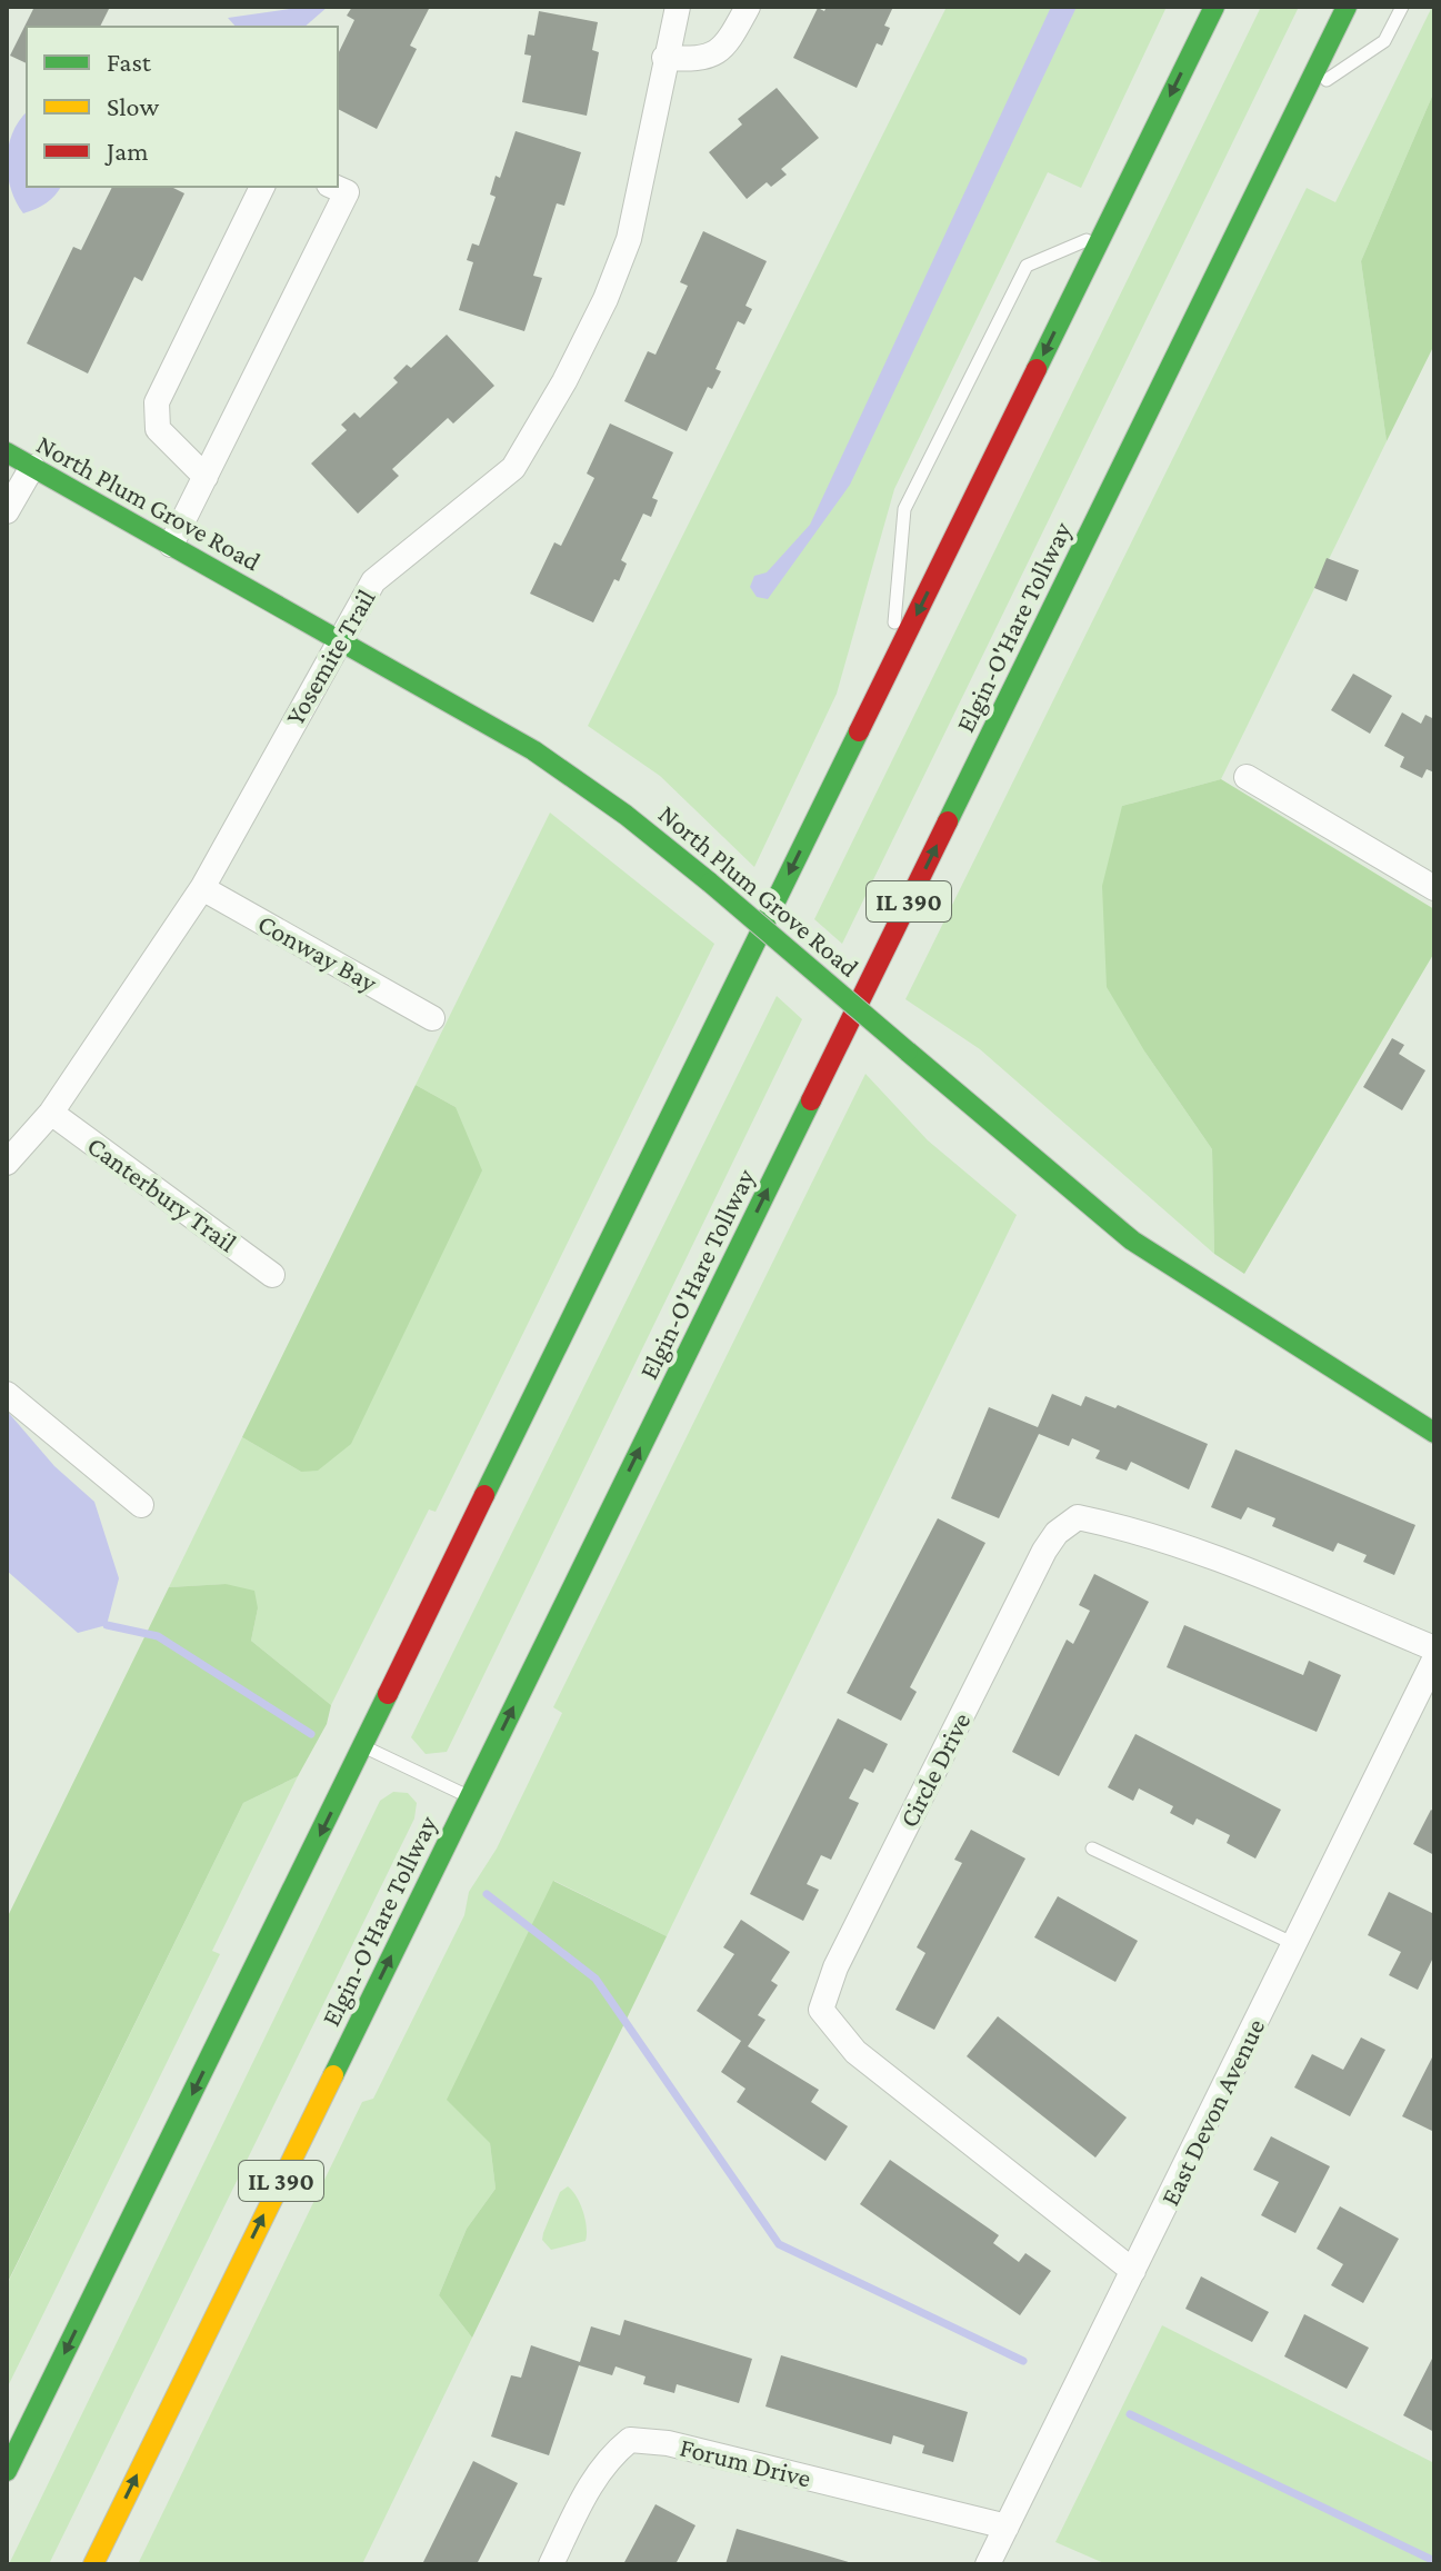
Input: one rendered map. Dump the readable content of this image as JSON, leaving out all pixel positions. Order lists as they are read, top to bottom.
{
  "streets": {
    "main road": ["North Plum Grove Road", "Elgin-O'Hare Tollway", "IL 390"],
    "street": [
      "Yosemite Trail",
      "Conway Bay",
      "Canterbury Trail",
      "Circle Drive",
      "East Devon Avenue",
      "Forum Drive"
    ]
  },
  "crossings": [
    ["North Plum Grove Road", "Yosemite Trail"],
    ["Yosemite Trail", "Conway Bay"],
    ["Yosemite Trail", "Canterbury Trail"],
    ["Circle Drive", "East Devon Avenue"],
    ["East Devon Avenue", "Forum Drive"]
  ],
  "legend": ["Fast", "Slow", "Jam"]
}
